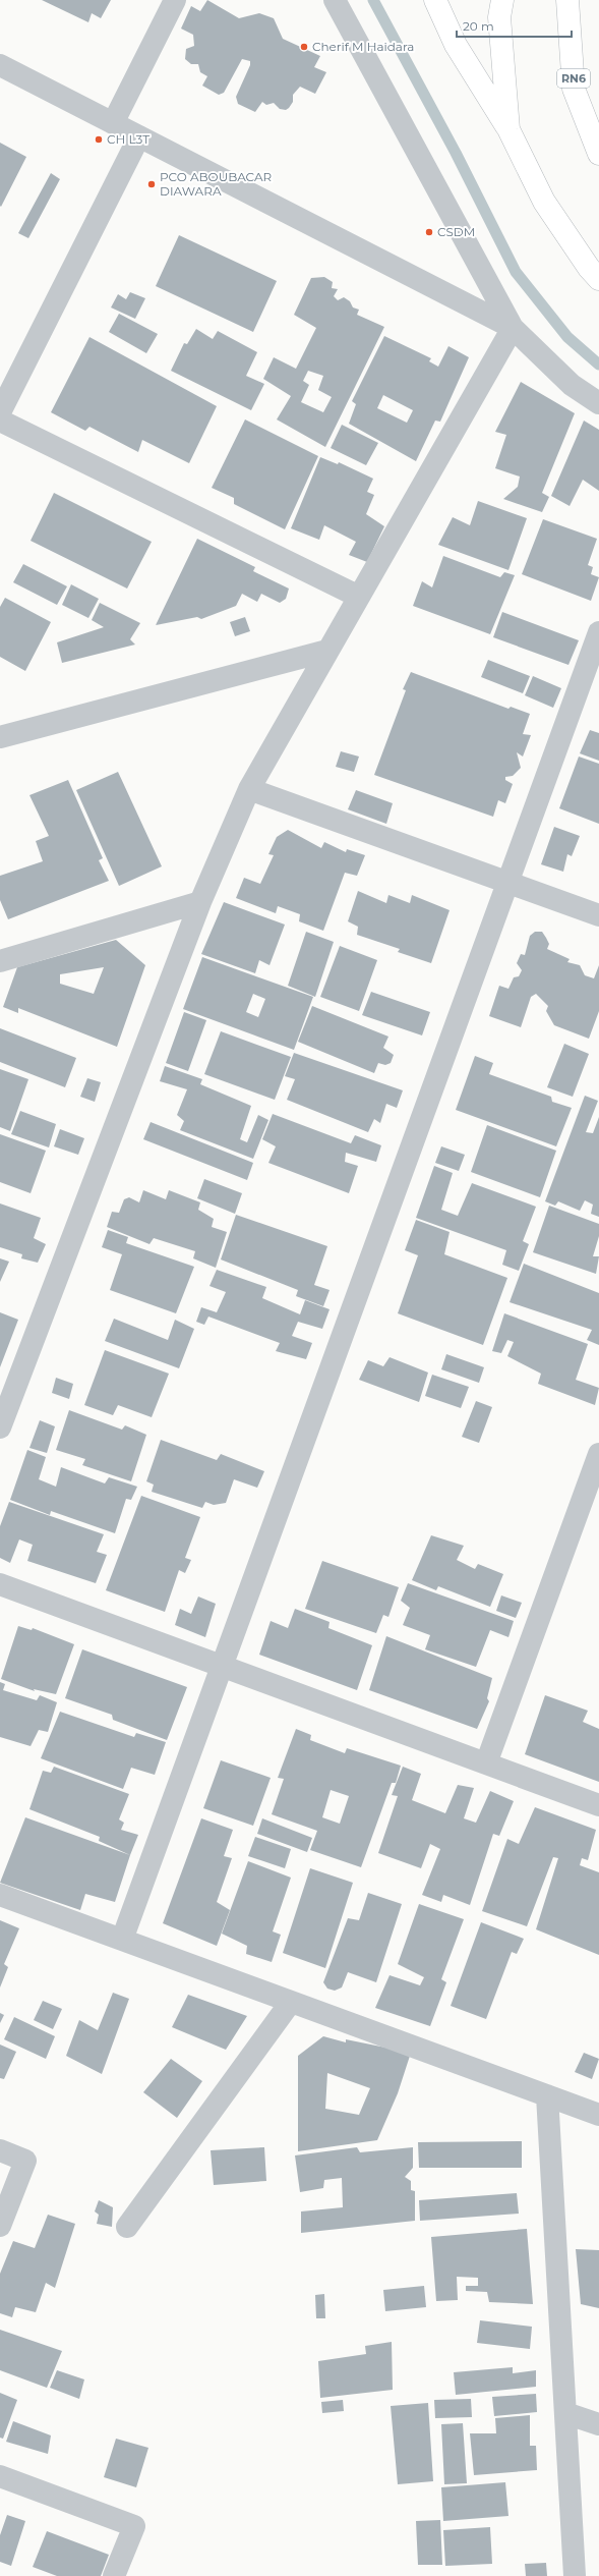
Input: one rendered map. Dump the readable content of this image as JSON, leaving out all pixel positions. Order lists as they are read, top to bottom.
{
  "streets": {
    "highway": ["RN6"]
  },
  "places": [
    "Cherif M Haidara",
    "CH L3T",
    "PCO ABOUBACAR DIAWARA",
    "CSDM"
  ],
  "scale_bar": "20 m"
}
